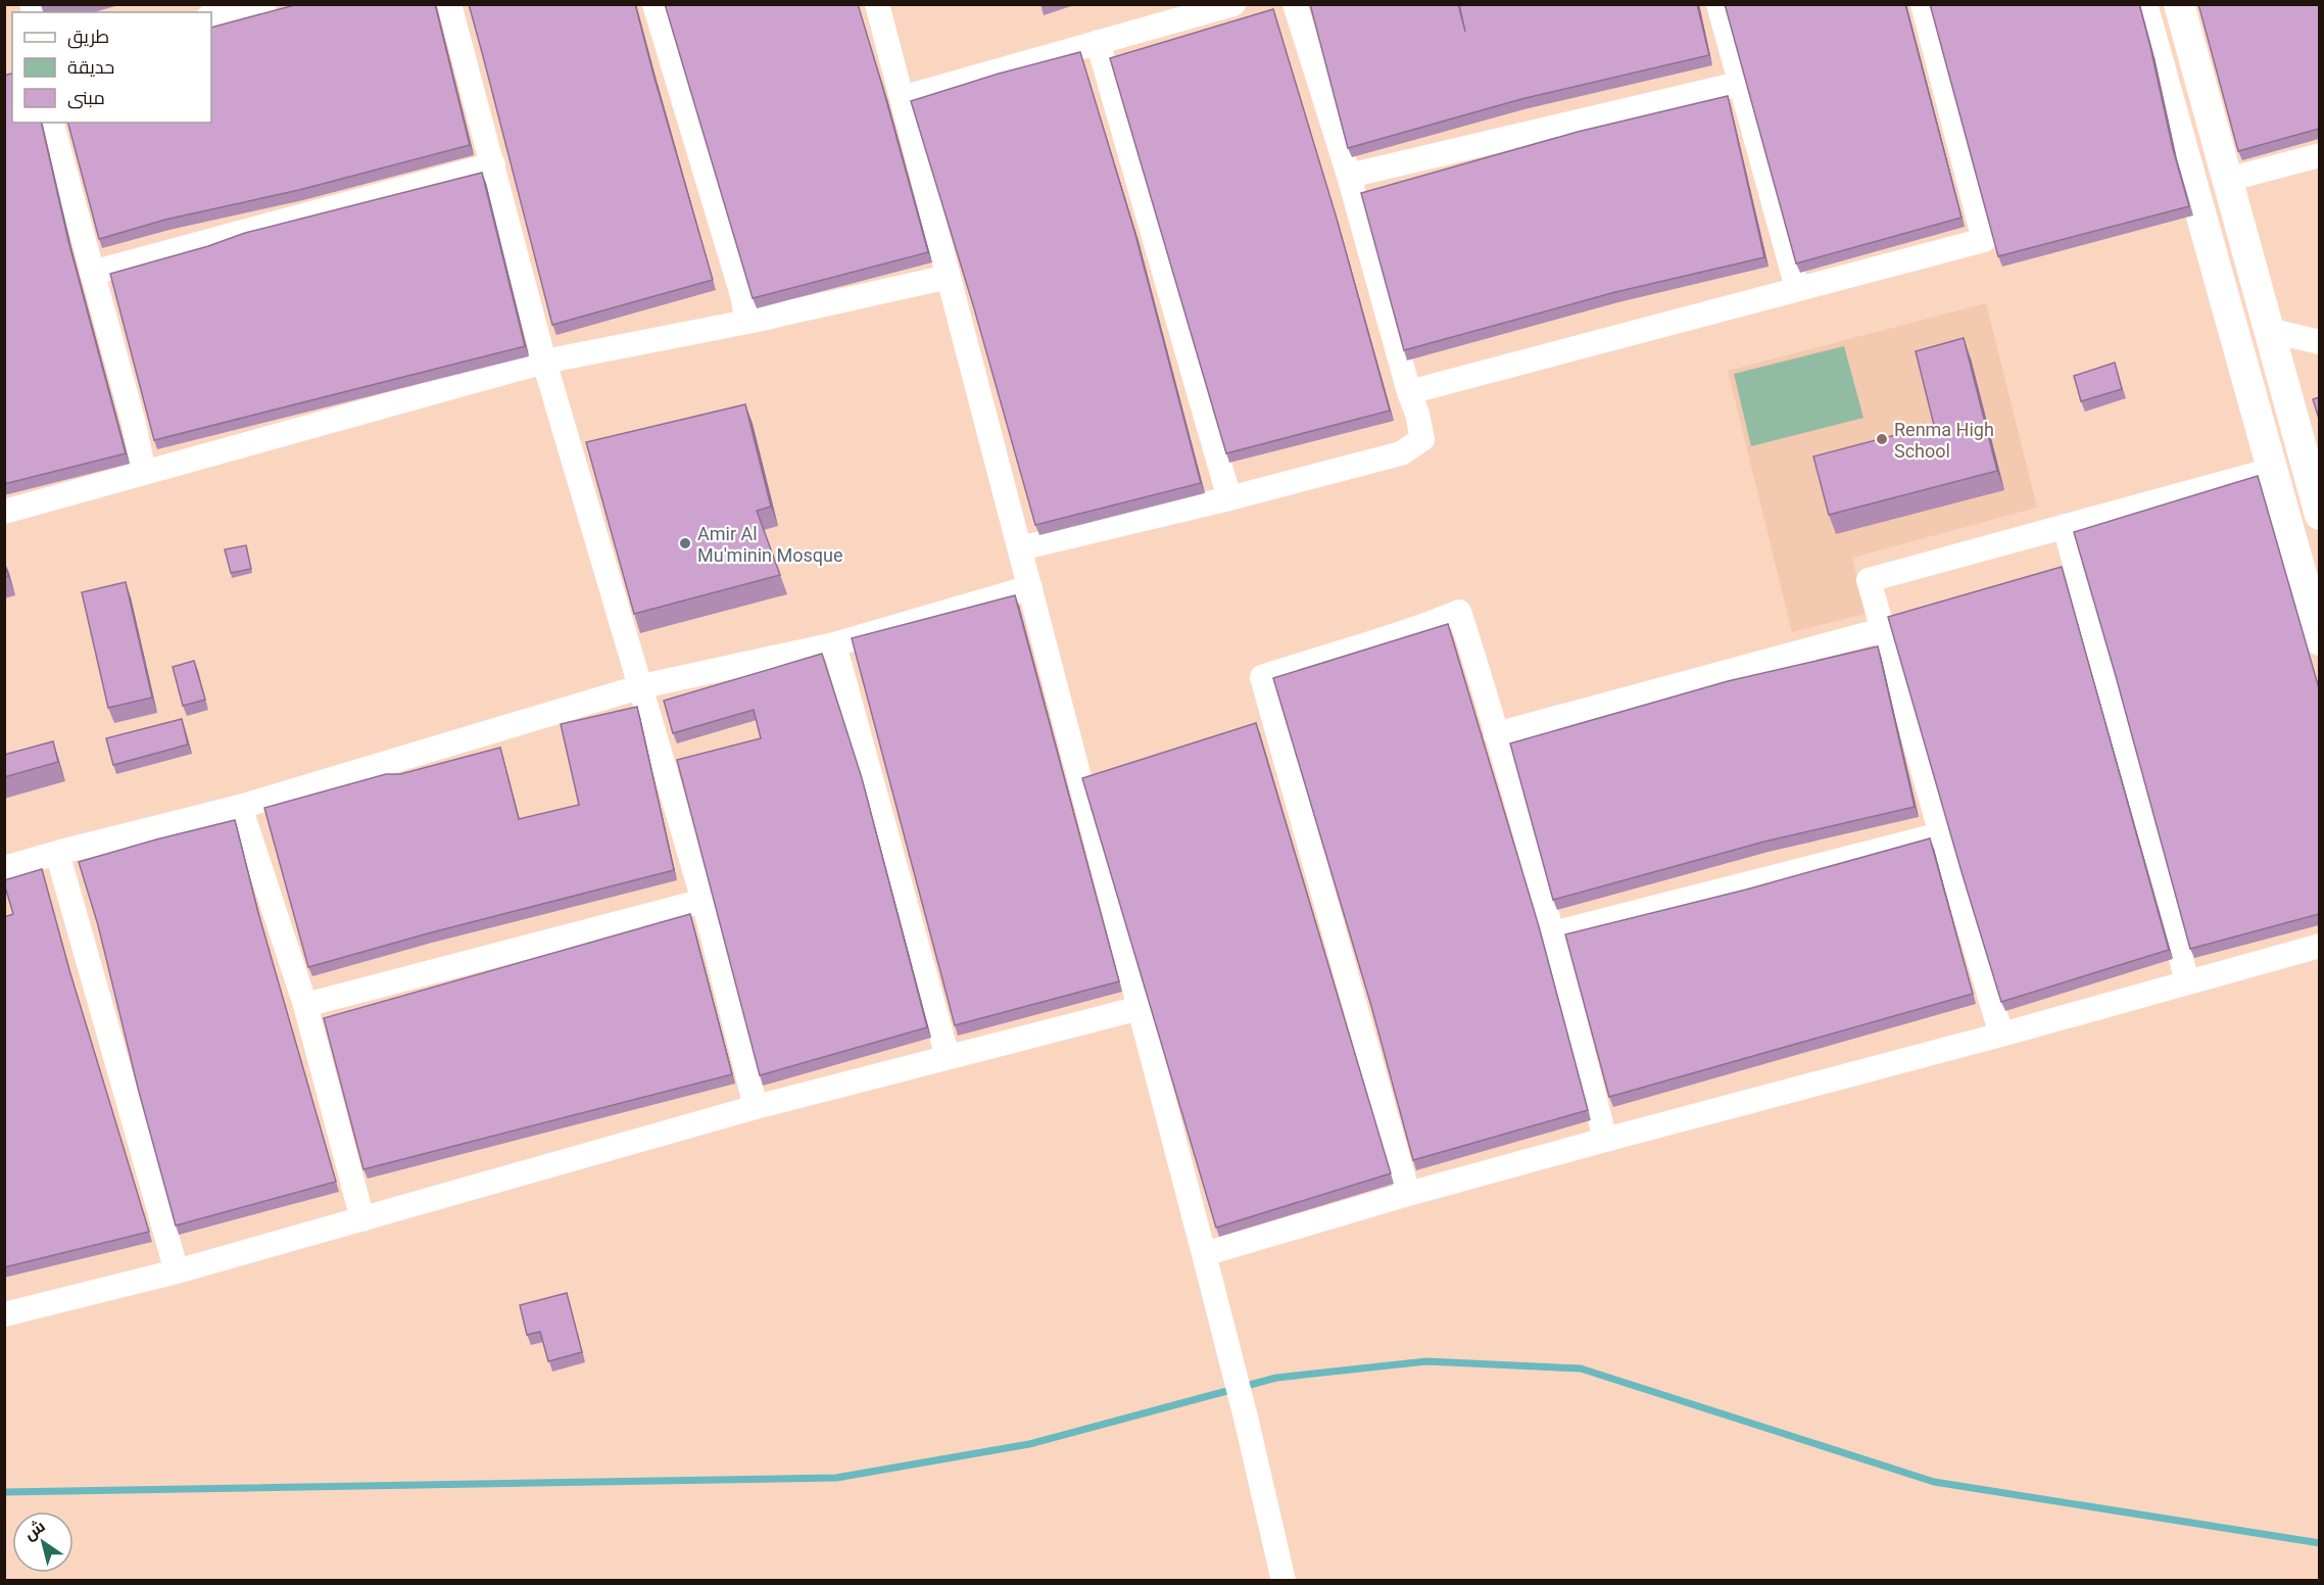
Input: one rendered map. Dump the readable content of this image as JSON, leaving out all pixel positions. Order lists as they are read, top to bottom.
{
  "places": ["Renma High School", "Amir Al Mu'minin Mosque"],
  "legend": ["طريق", "حديقة", "مبنى"],
  "north": "top left"
}
